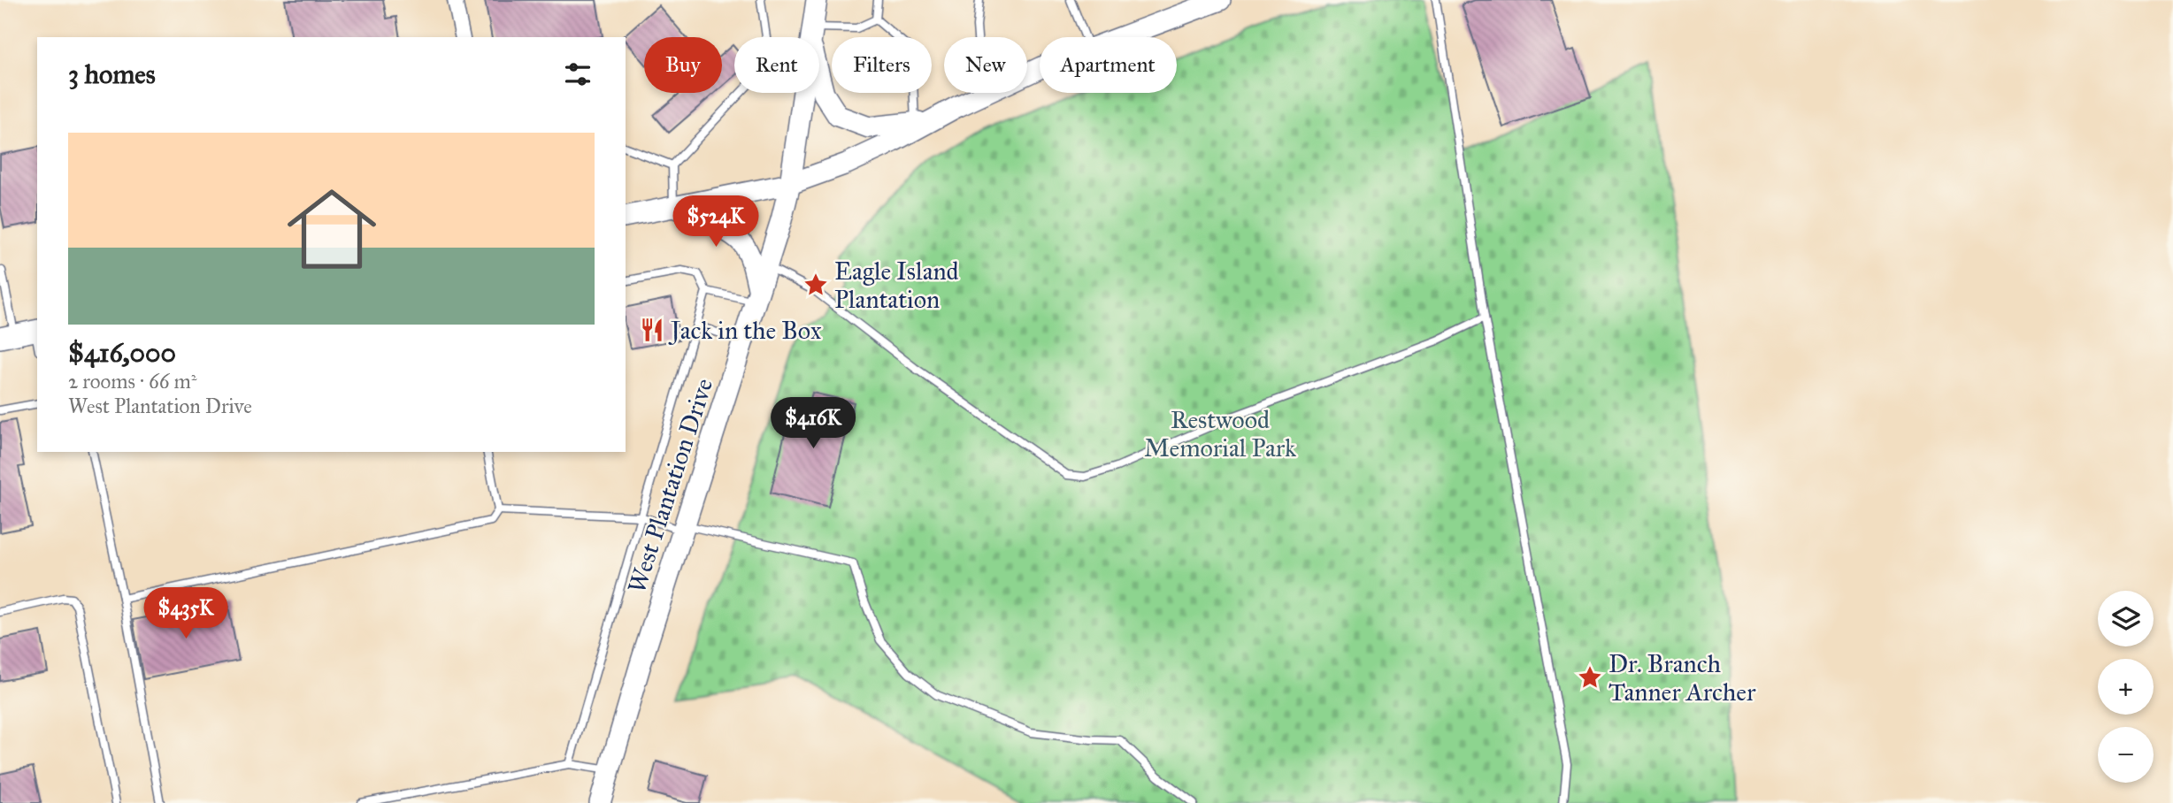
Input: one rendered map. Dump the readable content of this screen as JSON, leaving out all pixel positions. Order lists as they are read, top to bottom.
{
  "streets": {
    "main road": ["West Plantation Drive"]
  },
  "parks": ["Restwood Memorial Park"],
  "places": {
    "place": ["Eagle Island Plantation", "Dr. Branch Tanner Archer"],
    "restaurant": ["Jack in the Box"]
  },
  "page": {
    "chip": [
      "Buy",
      "Rent",
      "Filters",
      "New",
      "Apartment"
    ],
    "heading": "3 homes",
    "list": [
      {
        "name": "$416,000",
        "note": "2 rooms · 66 m² · West Plantation Drive"
      }
    ],
    "price": ["$524K", "$416K", "$435K"],
    "map_buttons": ["+", "−"]
  }
}
